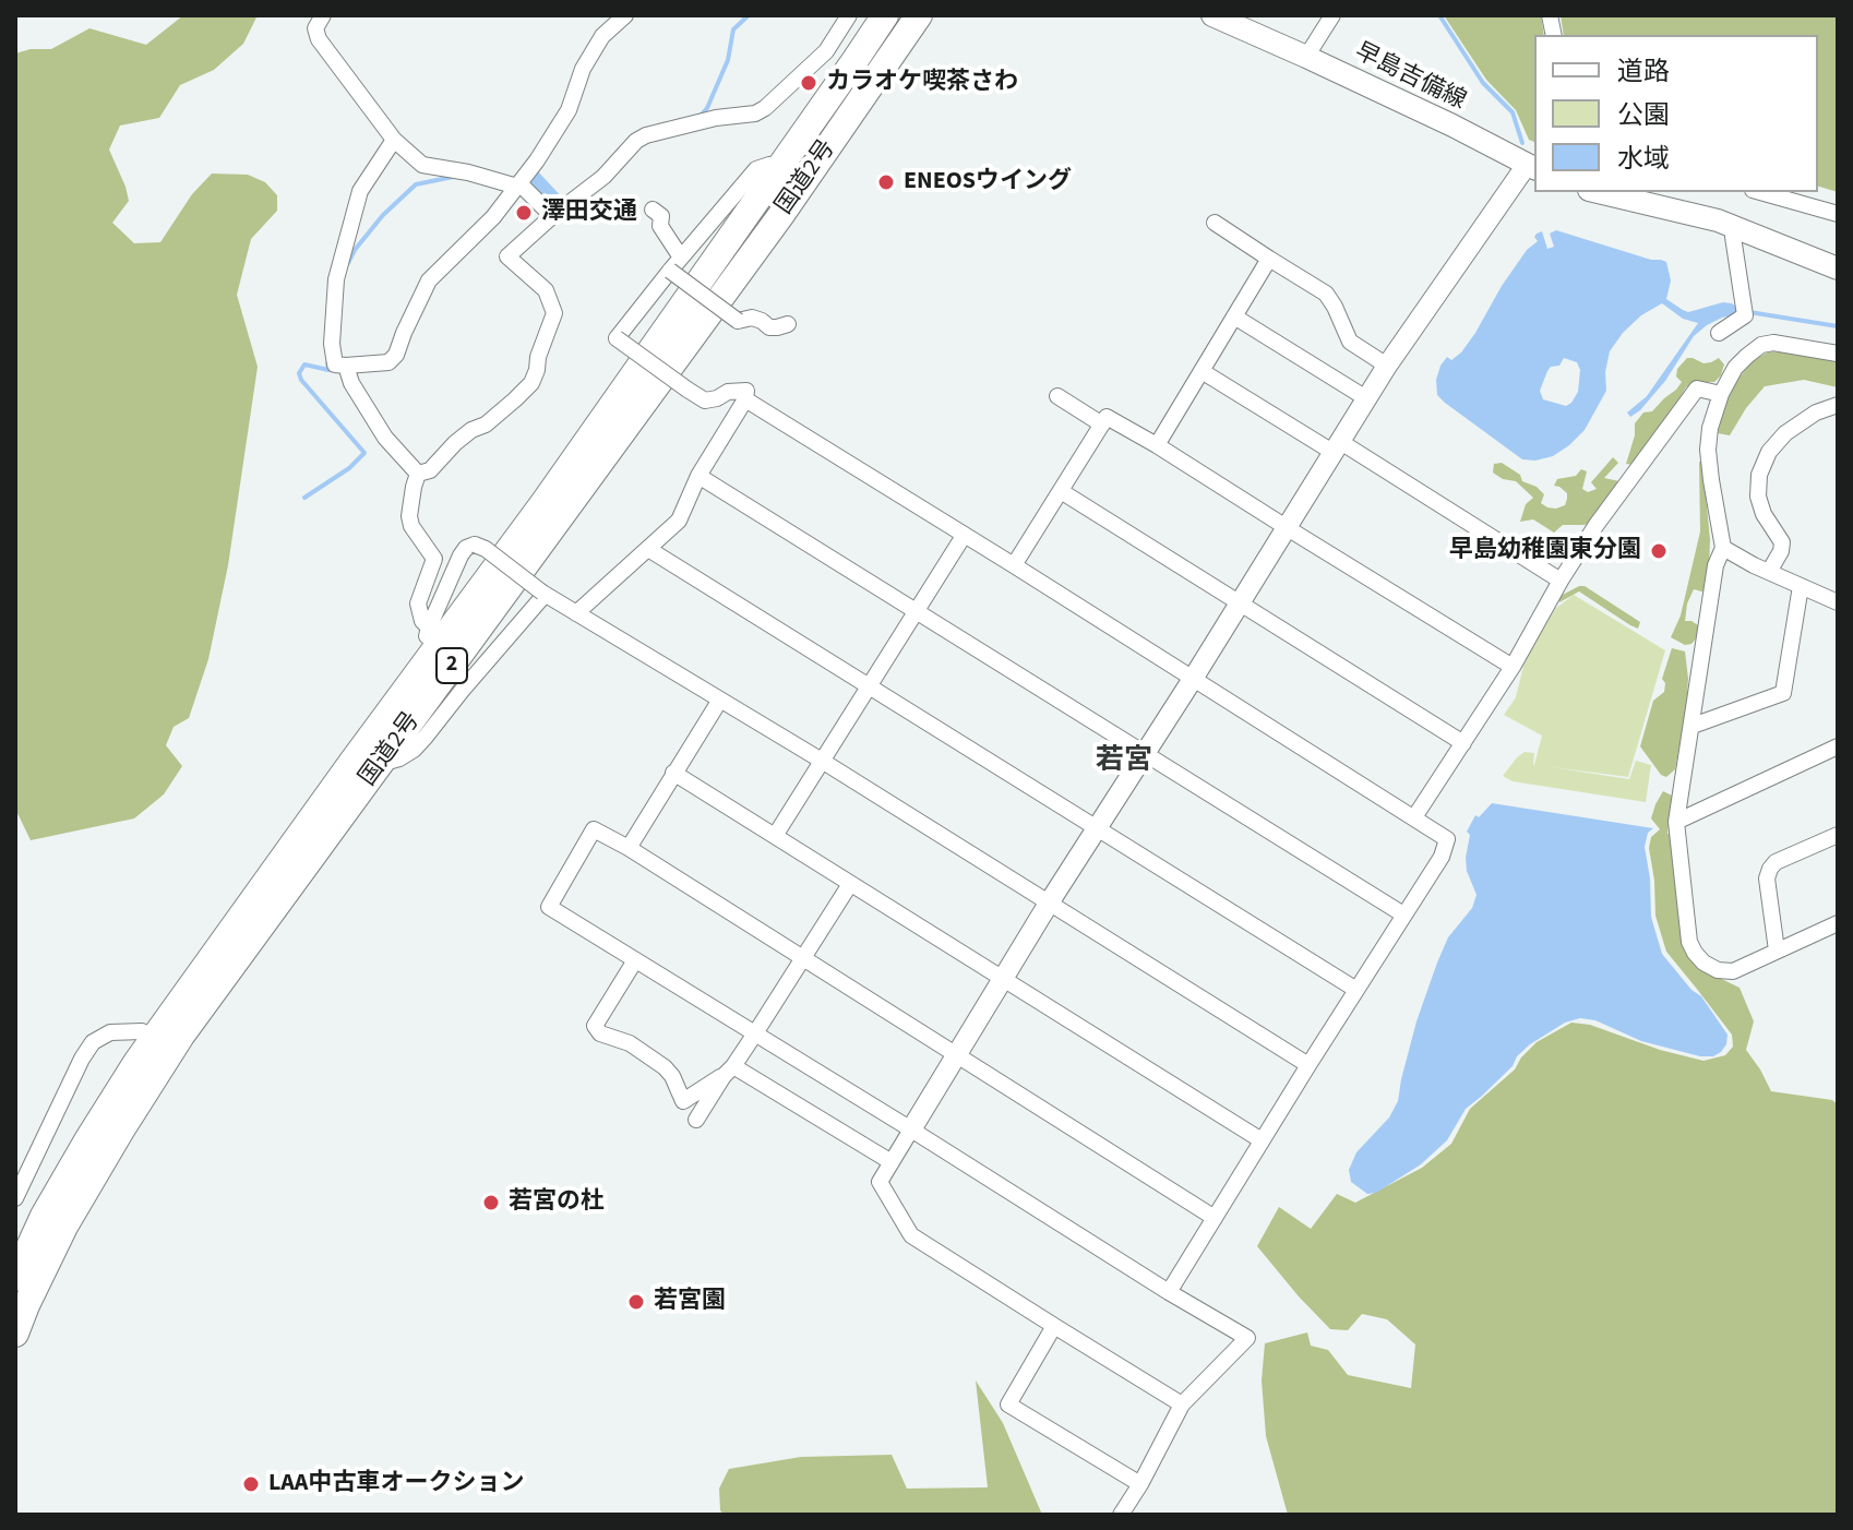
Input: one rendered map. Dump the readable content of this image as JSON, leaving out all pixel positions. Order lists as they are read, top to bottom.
{
  "streets": {
    "highway": ["国道2号", "2"],
    "main road": ["早島吉備線"]
  },
  "districts": ["若宮"],
  "places": [
    "カラオケ喫茶さわ",
    "ENEOSウイング",
    "澤田交通",
    "早島幼稚園東分園",
    "若宮の杜",
    "若宮園",
    "LAA中古車オークション"
  ],
  "legend": ["道路", "公園", "水域"]
}
